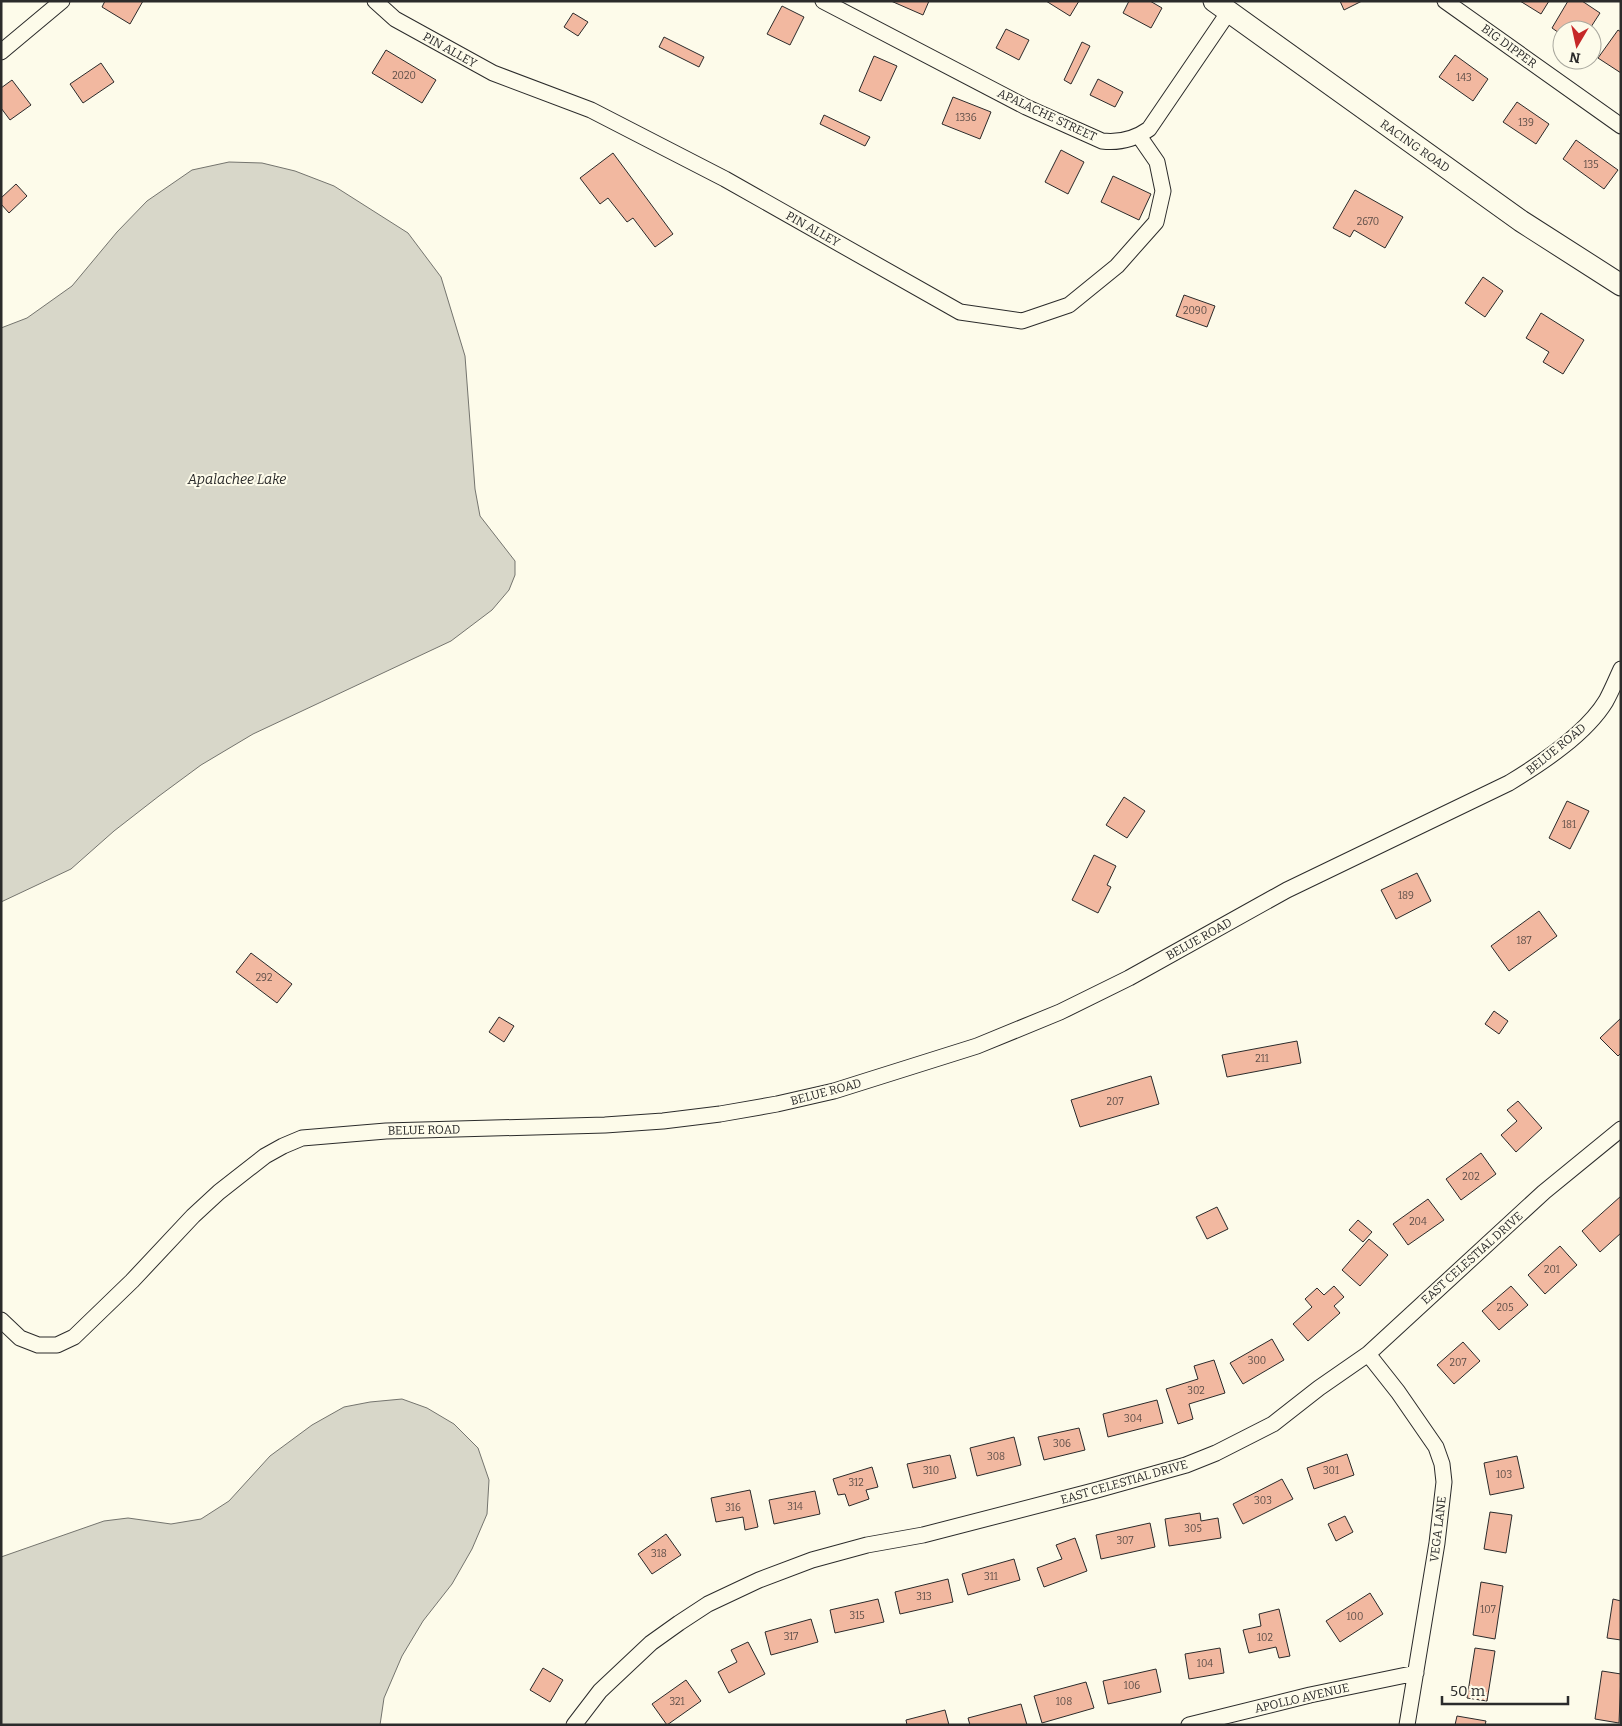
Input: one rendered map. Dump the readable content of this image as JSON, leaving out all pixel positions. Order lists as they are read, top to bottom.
{
  "streets": {
    "street": [
      "BIG DIPPER",
      "PIN ALLEY",
      "APALACHE STREET",
      "RACING ROAD",
      "BELUE ROAD",
      "EAST CELESTIAL DRIVE",
      "VEGA LANE",
      "APOLLO AVENUE"
    ]
  },
  "crossings": [
    ["PIN ALLEY", "APALACHE STREET"],
    ["APALACHE STREET", "RACING ROAD"],
    ["EAST CELESTIAL DRIVE", "VEGA LANE"],
    ["VEGA LANE", "APOLLO AVENUE"]
  ],
  "water": ["Apalachee Lake"],
  "house_numbers": [
    "2020",
    "143",
    "1336",
    "139",
    "135",
    "2670",
    "2090",
    "181",
    "189",
    "187",
    "292",
    "211",
    "207",
    "202",
    "204",
    "201",
    "205",
    "300",
    "207",
    "302",
    "304",
    "306",
    "308",
    "310",
    "301",
    "103",
    "312",
    "303",
    "314",
    "316",
    "305",
    "307",
    "318",
    "311",
    "313",
    "107",
    "315",
    "100",
    "317",
    "102",
    "104",
    "106",
    "321",
    "108"
  ],
  "scale_bar": "50 m",
  "north": "bottom"
}
